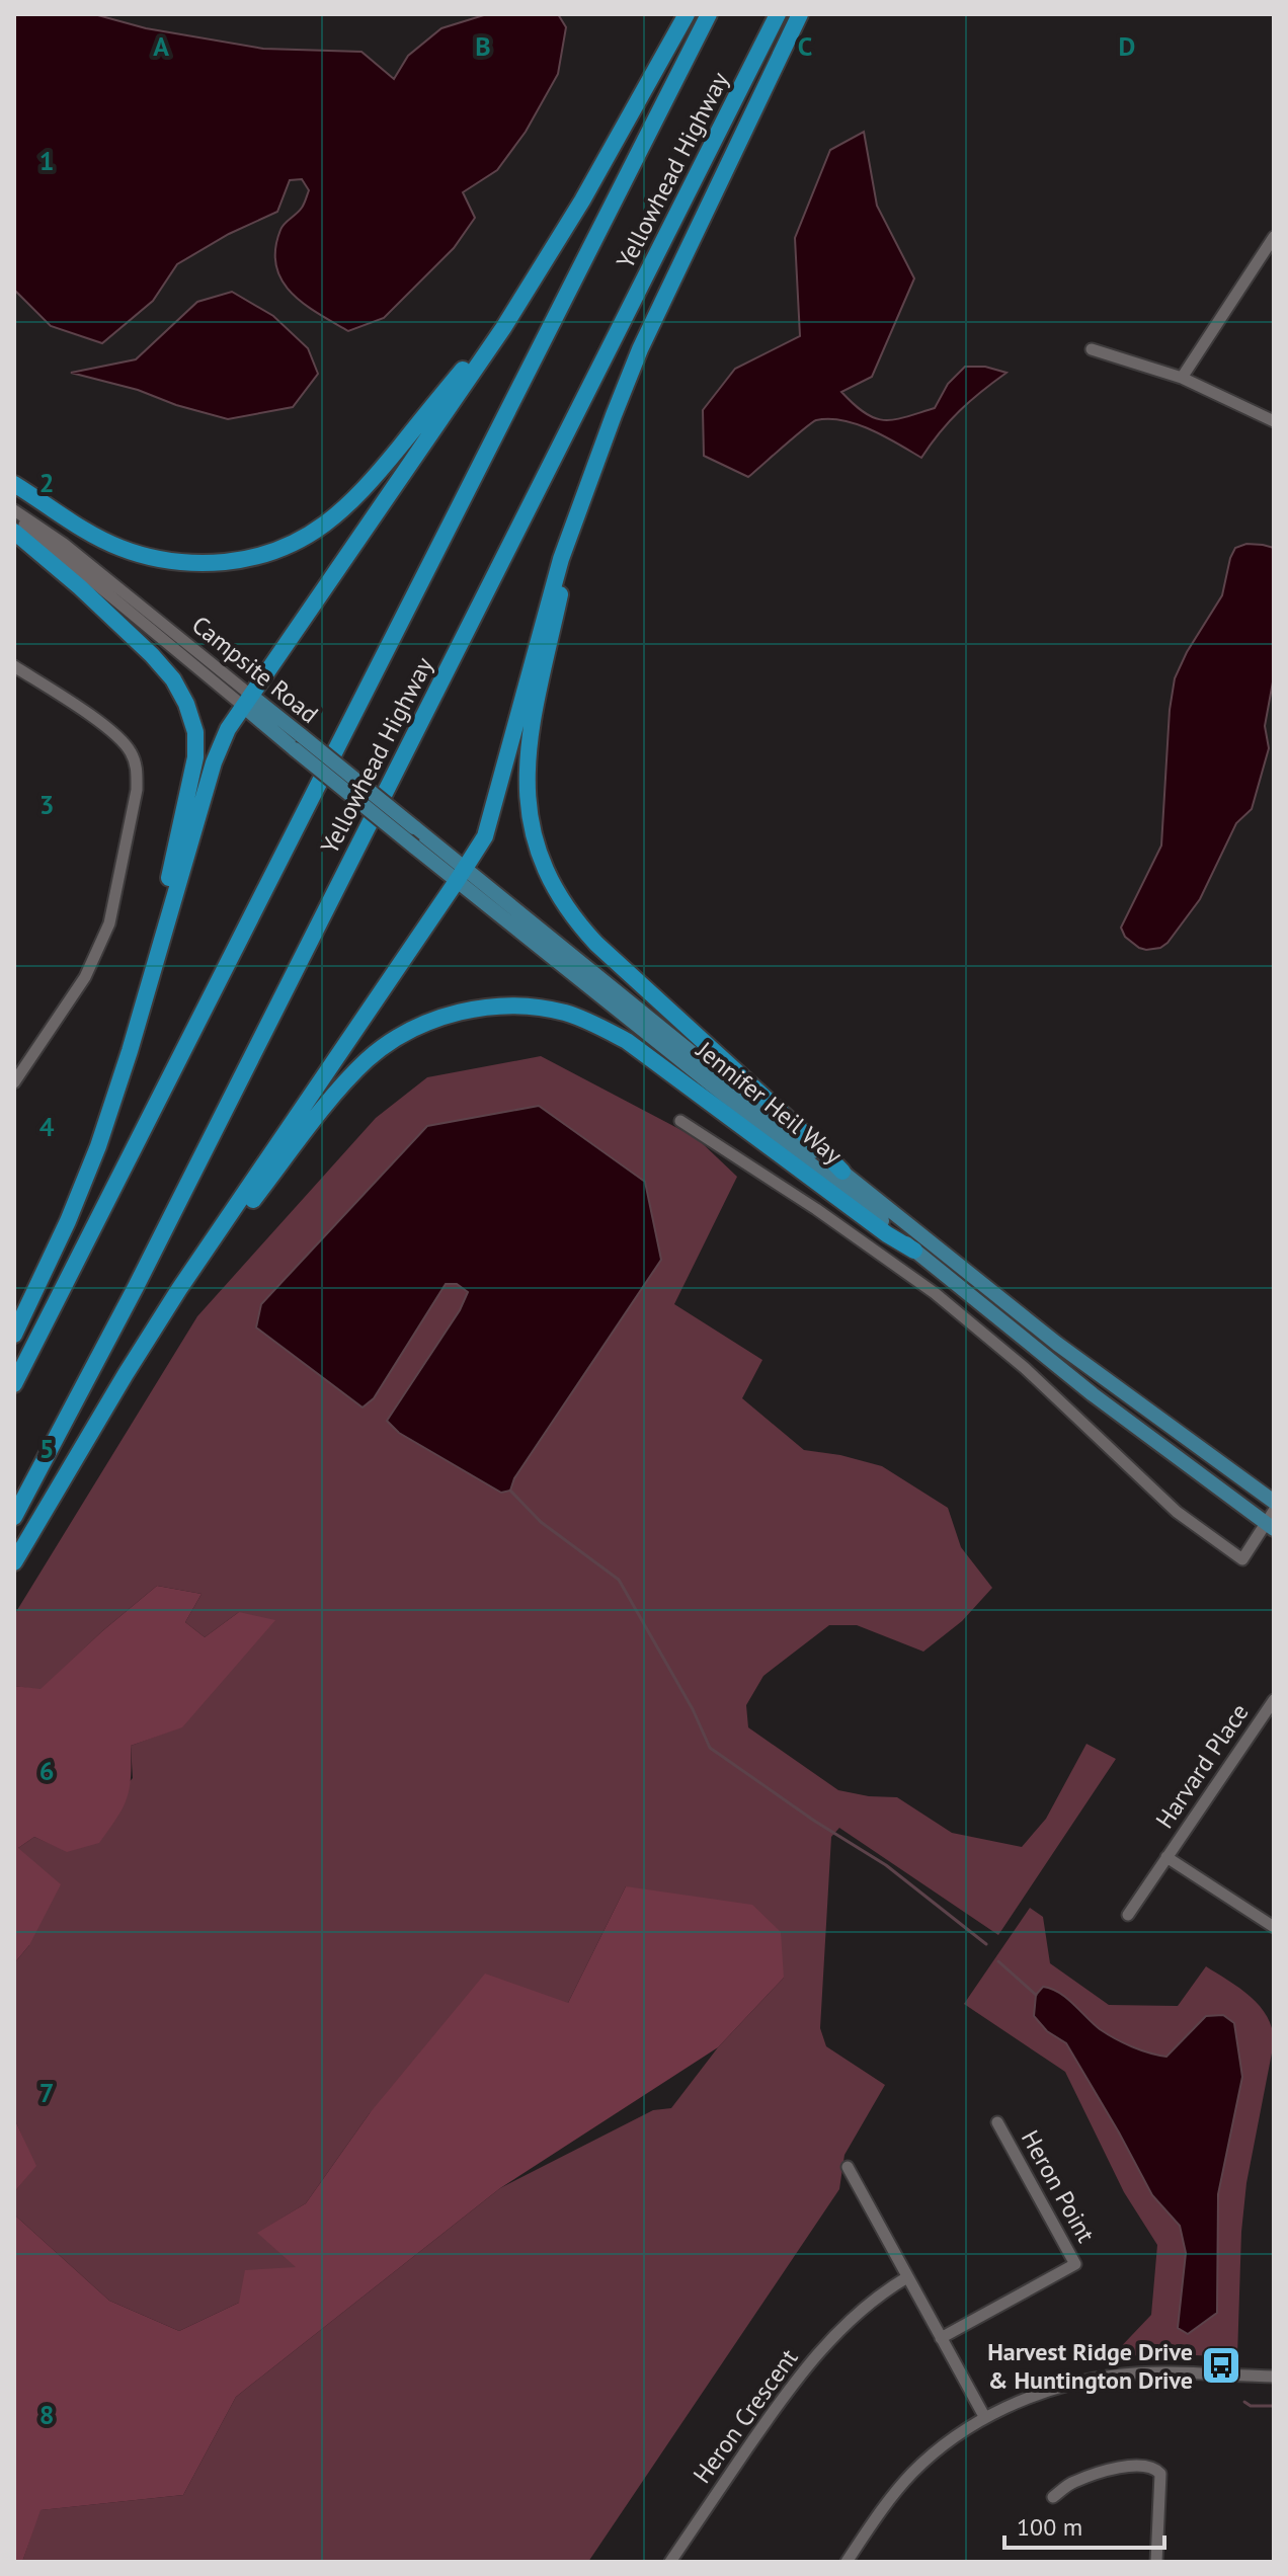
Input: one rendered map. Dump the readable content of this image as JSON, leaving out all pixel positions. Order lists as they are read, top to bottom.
{
  "streets": {
    "highway": ["Yellowhead Highway"],
    "main road": ["Campsite Road", "Jennifer Heil Way"],
    "street": ["Harvard Place", "Heron Point", "Heron Crescent"]
  },
  "crossings": [
    ["Campsite Road", "Jennifer Heil Way"]
  ],
  "places": {
    "bus stop": ["Harvest Ridge Drive & Huntington Drive"]
  },
  "scale_bar": "100 m",
  "grid": {
    "columns": [
      "A",
      "B",
      "C",
      "D"
    ],
    "rows": [
      "1",
      "2",
      "3",
      "4",
      "5",
      "6",
      "7",
      "8"
    ]
  }
}
